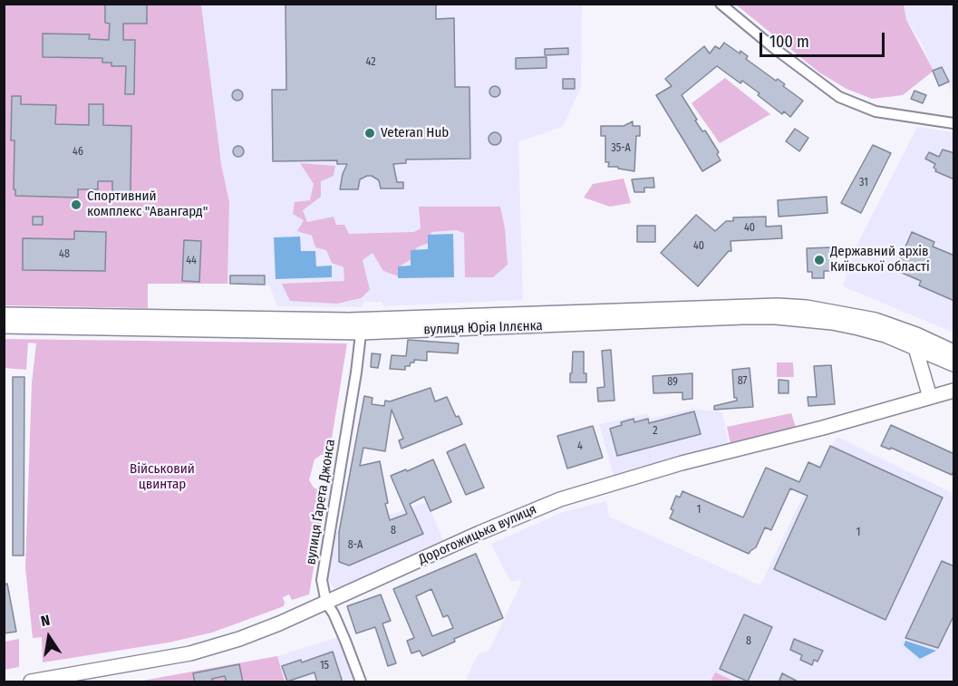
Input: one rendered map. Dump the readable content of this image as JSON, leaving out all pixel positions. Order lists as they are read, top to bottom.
{
  "streets": {
    "main road": ["вулиця Юрія Іллєнка", "Дорогожицька вулиця"],
    "street": ["вулиця Ґарета Джонса"]
  },
  "crossings": [
    ["вулиця Юрія Іллєнка", "вулиця Ґарета Джонса"],
    ["вулиця Ґарета Джонса", "Дорогожицька вулиця"]
  ],
  "parks": ["Військовий цвинтар"],
  "places": ["Veteran Hub", "Спортивний комплекс \"Авангард\"", "Державний архів Київської області"],
  "house_numbers": [
    "42",
    "35-А",
    "46",
    "31",
    "40",
    "40",
    "48",
    "44",
    "87",
    "89",
    "2",
    "4",
    "1",
    "8",
    "1",
    "8-А",
    "8",
    "15"
  ],
  "scale_bar": "100 m",
  "north": "top"
}
